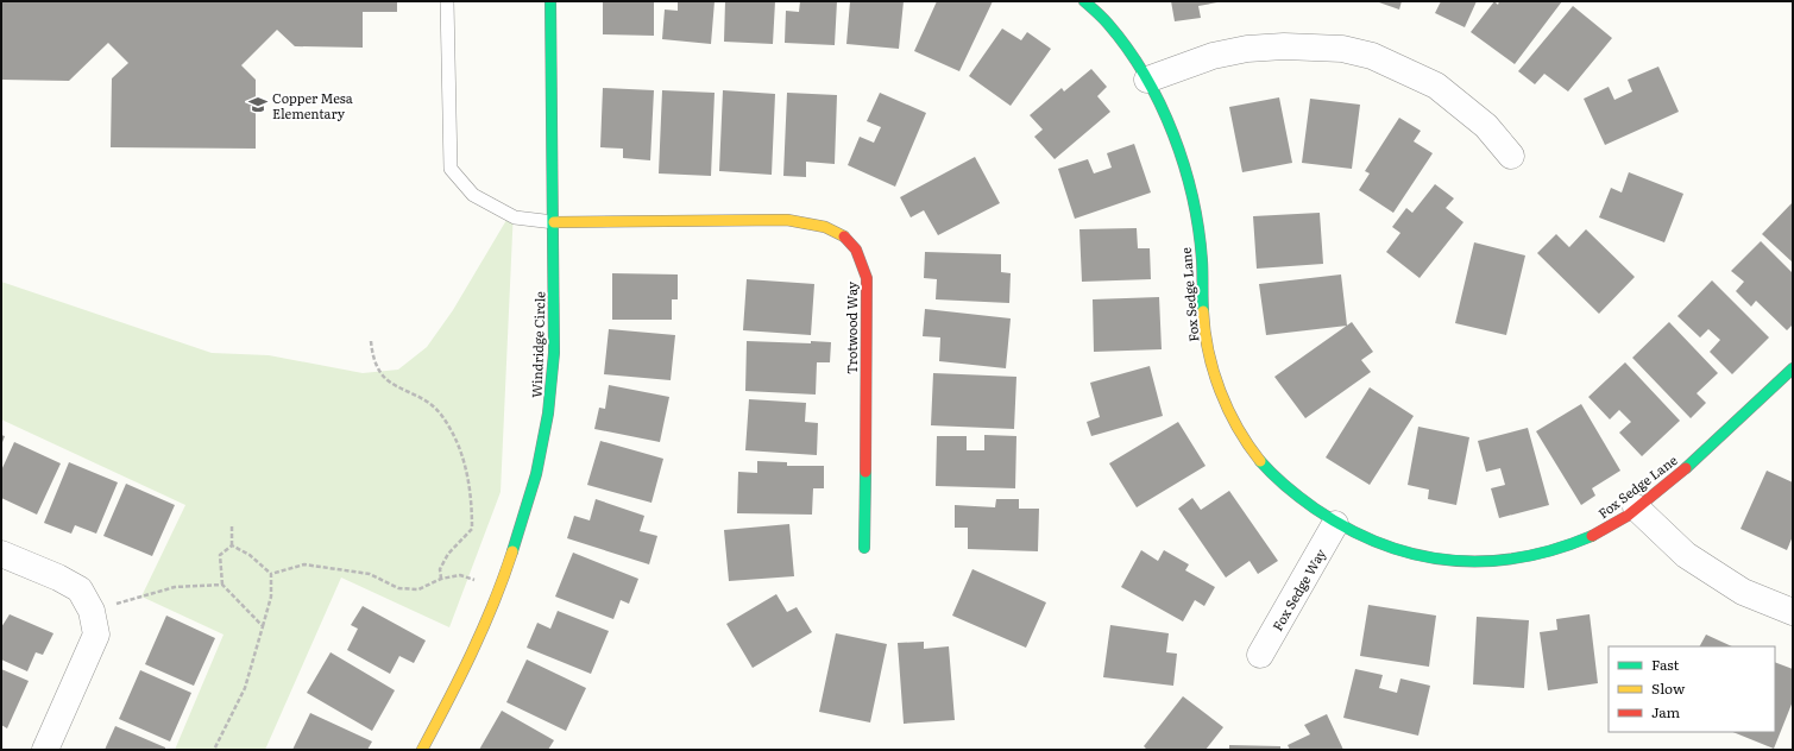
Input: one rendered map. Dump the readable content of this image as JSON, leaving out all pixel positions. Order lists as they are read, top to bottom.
{
  "streets": {
    "street": [
      "Fox Sedge Lane",
      "Trotwood Way",
      "Windridge Circle",
      "Fox Sedge Way"
    ]
  },
  "crossings": [
    ["Fox Sedge Lane", "Fox Sedge Way"],
    ["Trotwood Way", "Windridge Circle"]
  ],
  "places": {
    "school or university": ["Copper Mesa Elementary"]
  },
  "legend": ["Fast", "Slow", "Jam"]
}
